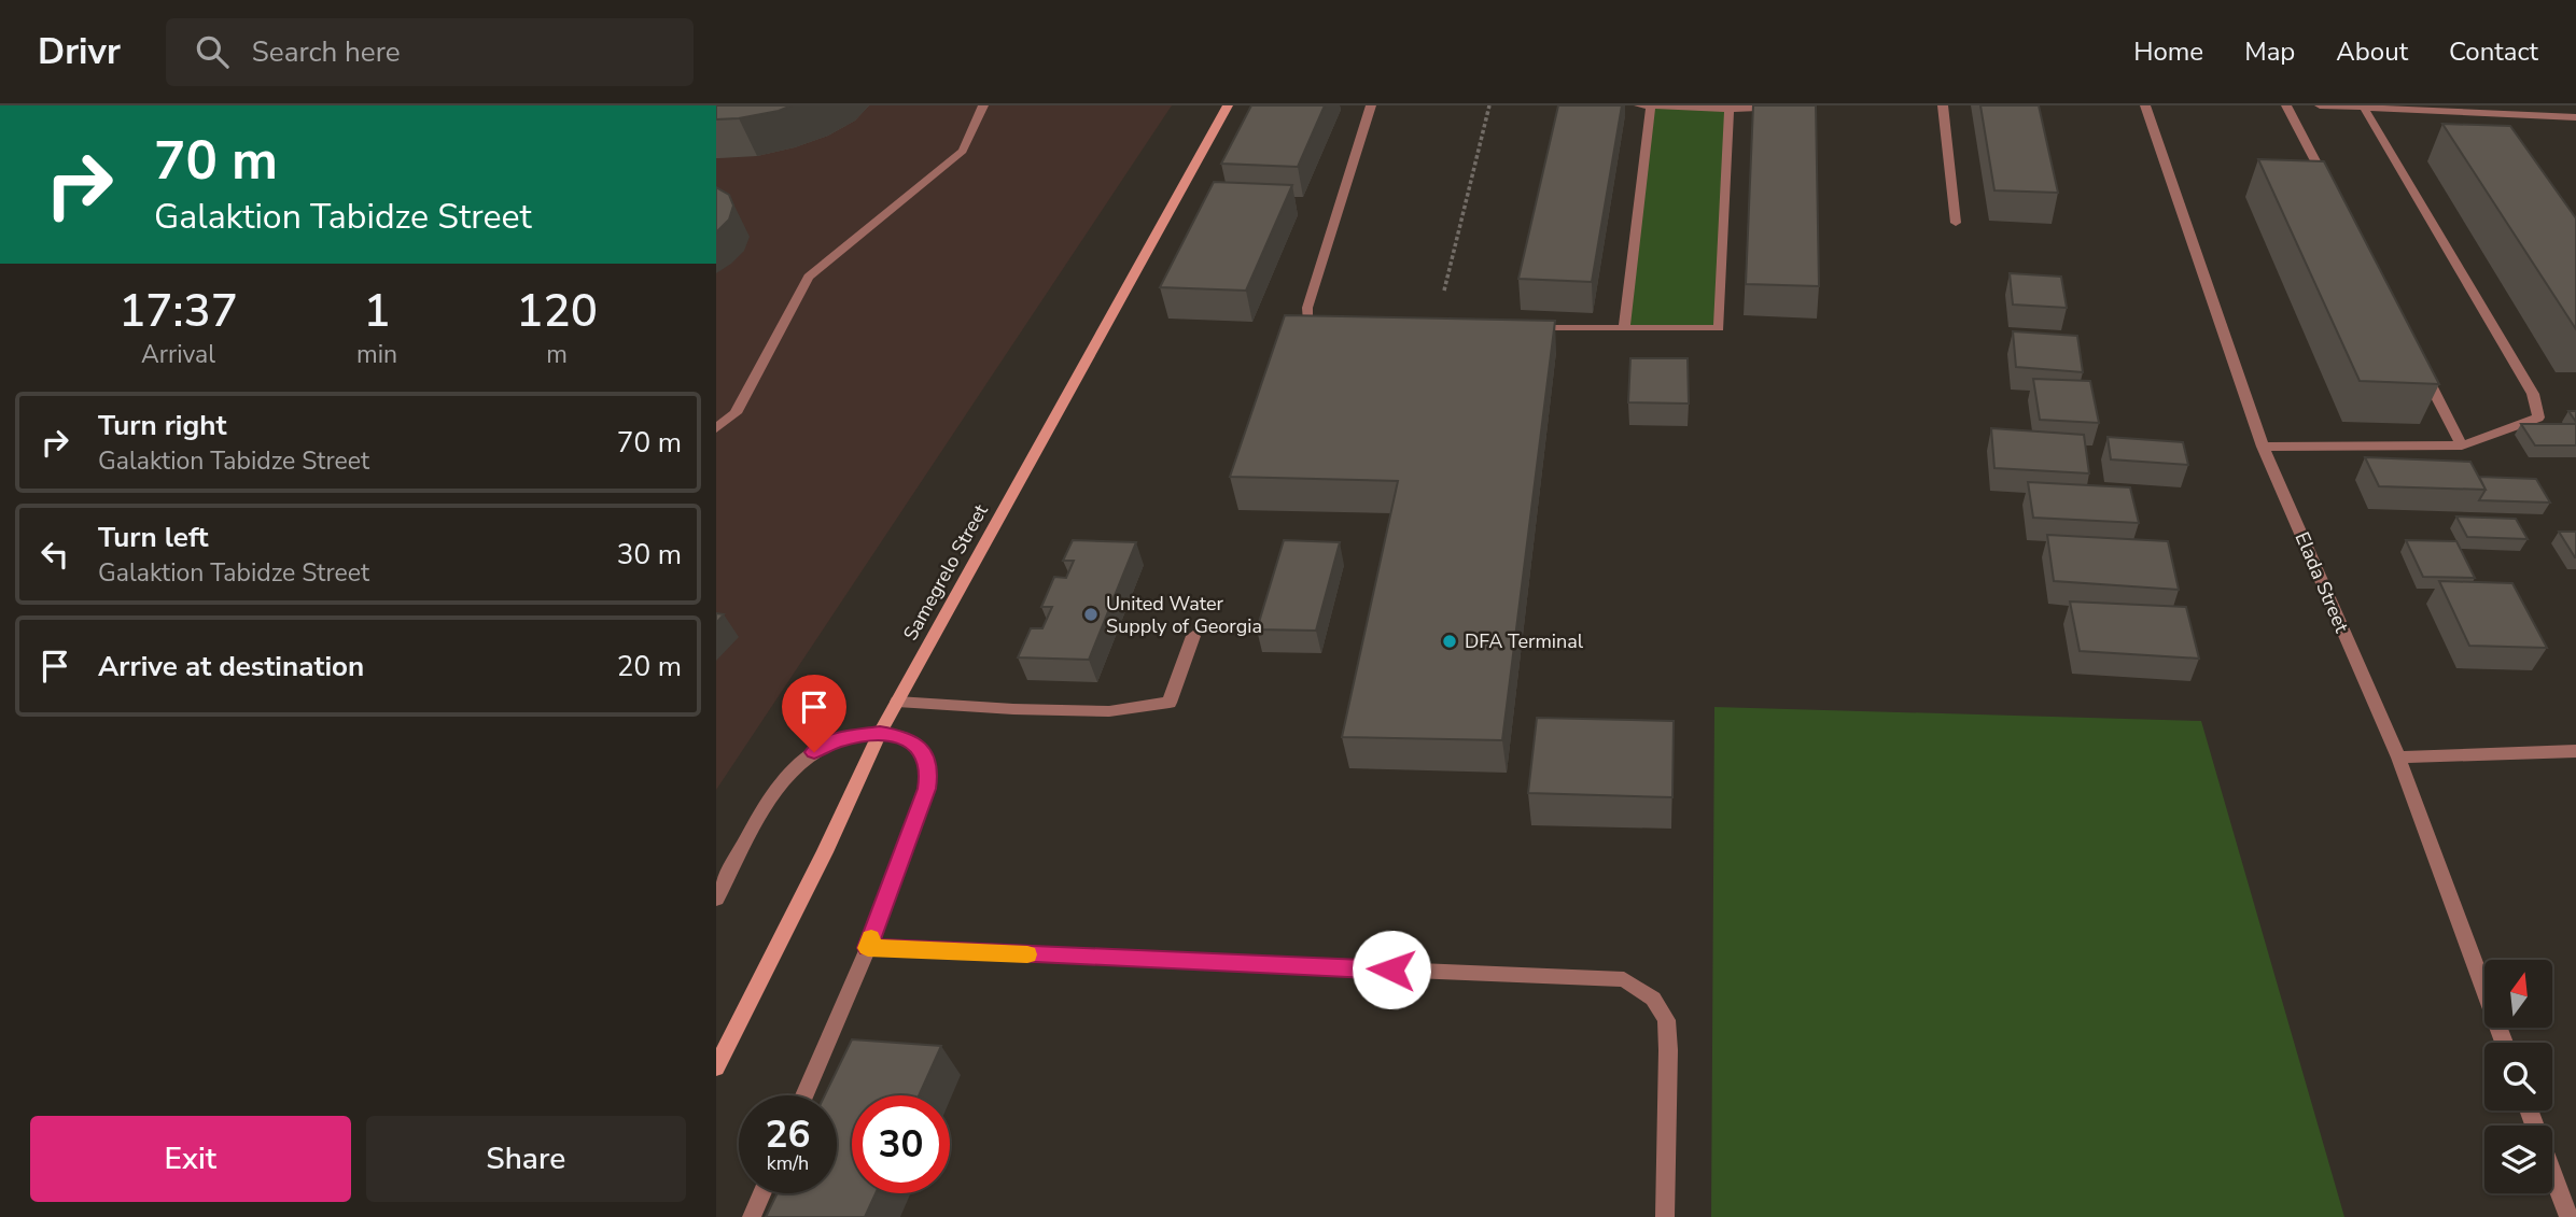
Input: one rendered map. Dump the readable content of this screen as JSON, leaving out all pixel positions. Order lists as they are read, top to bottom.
{
  "streets": {
    "main road": ["Samegrelo Street"],
    "street": ["Elada Street"]
  },
  "places": ["United Water Supply of Georgia", "DFA Terminal"],
  "north": "top",
  "page": {
    "header": "Drivr",
    "search": "Search here",
    "nav": [
      "Home",
      "Map",
      "About",
      "Contact"
    ],
    "turn": ["70 m", "Galaktion Tabidze Street"],
    "eta": [
      "17:37",
      "Arrival",
      "1",
      "min",
      "120",
      "m"
    ],
    "list": [
      {
        "name": "Turn right",
        "note": "Galaktion Tabidze Street",
        "value": "70 m"
      },
      {
        "name": "Turn left",
        "note": "Galaktion Tabidze Street",
        "value": "30 m"
      },
      {
        "name": "Arrive at destination",
        "value": "20 m"
      }
    ],
    "speed": "26 km/h",
    "limit": "30",
    "buttons": ["Exit", "Share"]
  }
}
